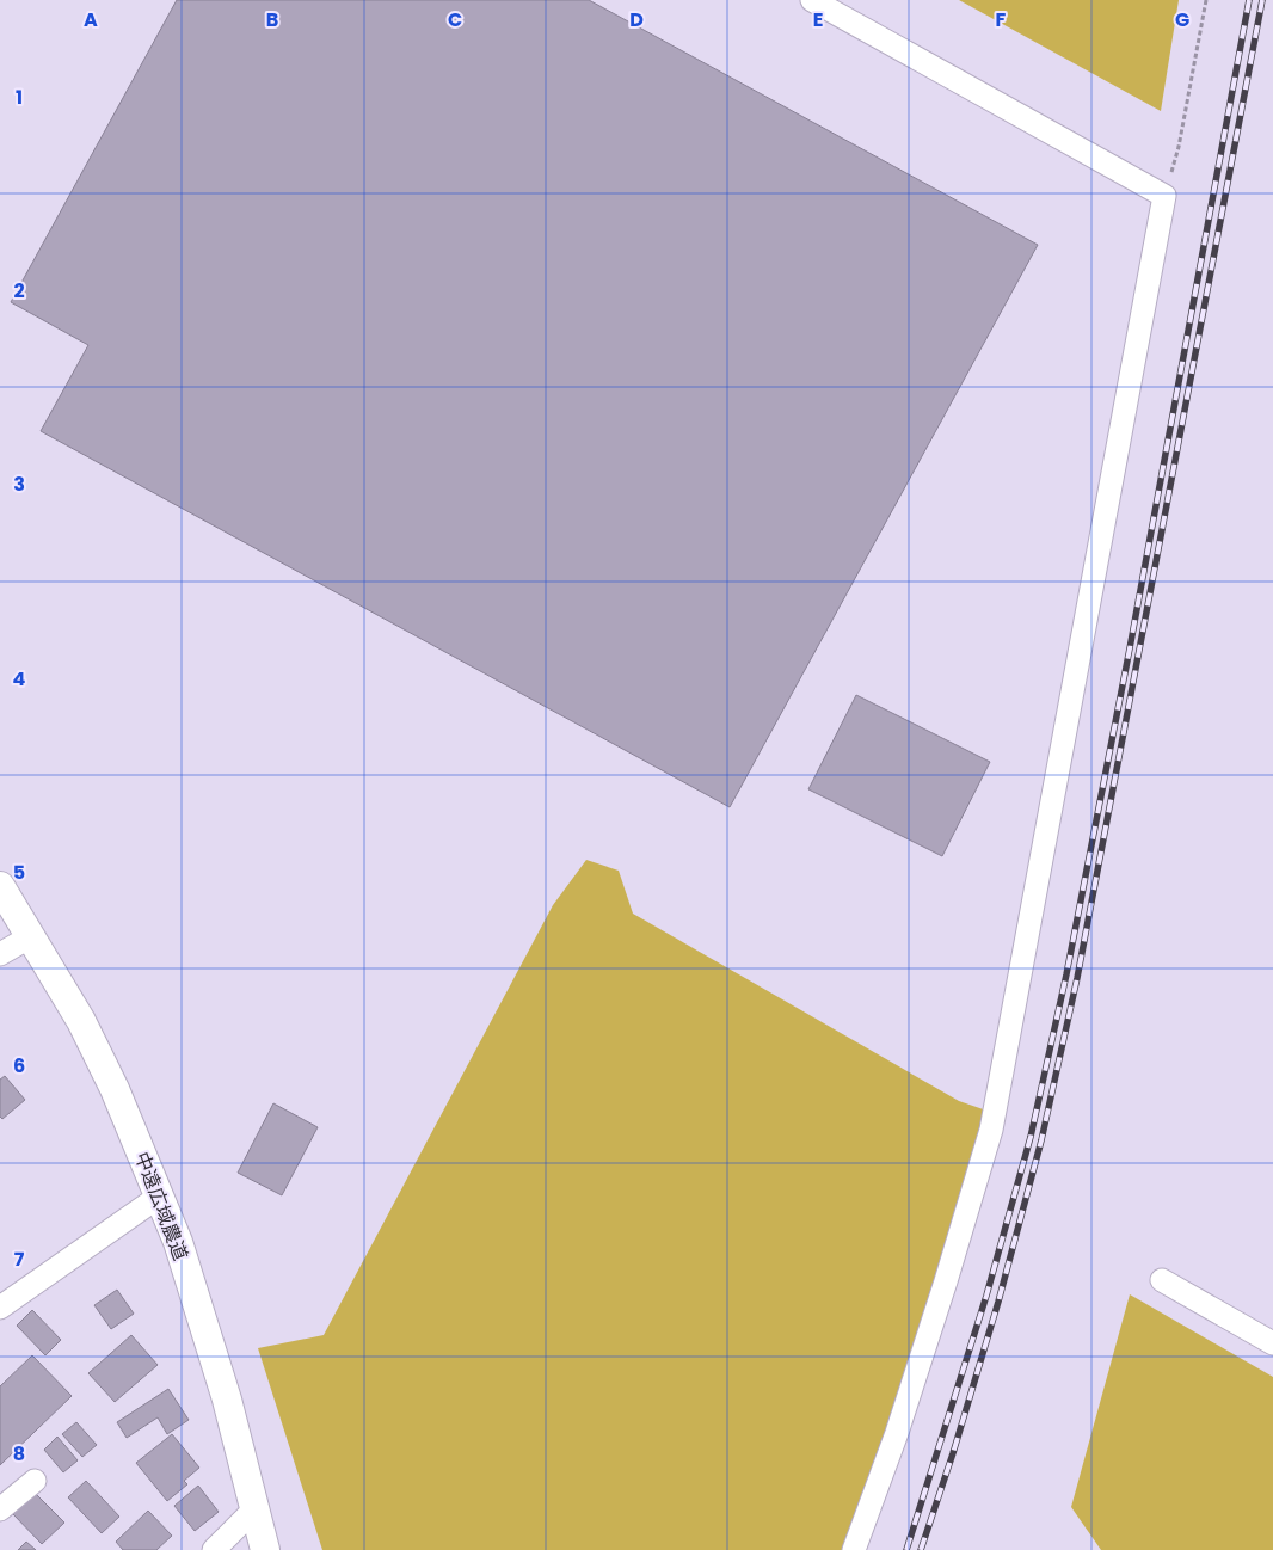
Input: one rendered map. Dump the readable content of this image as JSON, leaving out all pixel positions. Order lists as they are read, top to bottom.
{
  "streets": {
    "street": ["中遠広域農道"]
  },
  "grid": {
    "columns": [
      "A",
      "B",
      "C",
      "D",
      "E",
      "F",
      "G"
    ],
    "rows": [
      "1",
      "2",
      "3",
      "4",
      "5",
      "6",
      "7",
      "8"
    ]
  }
}
